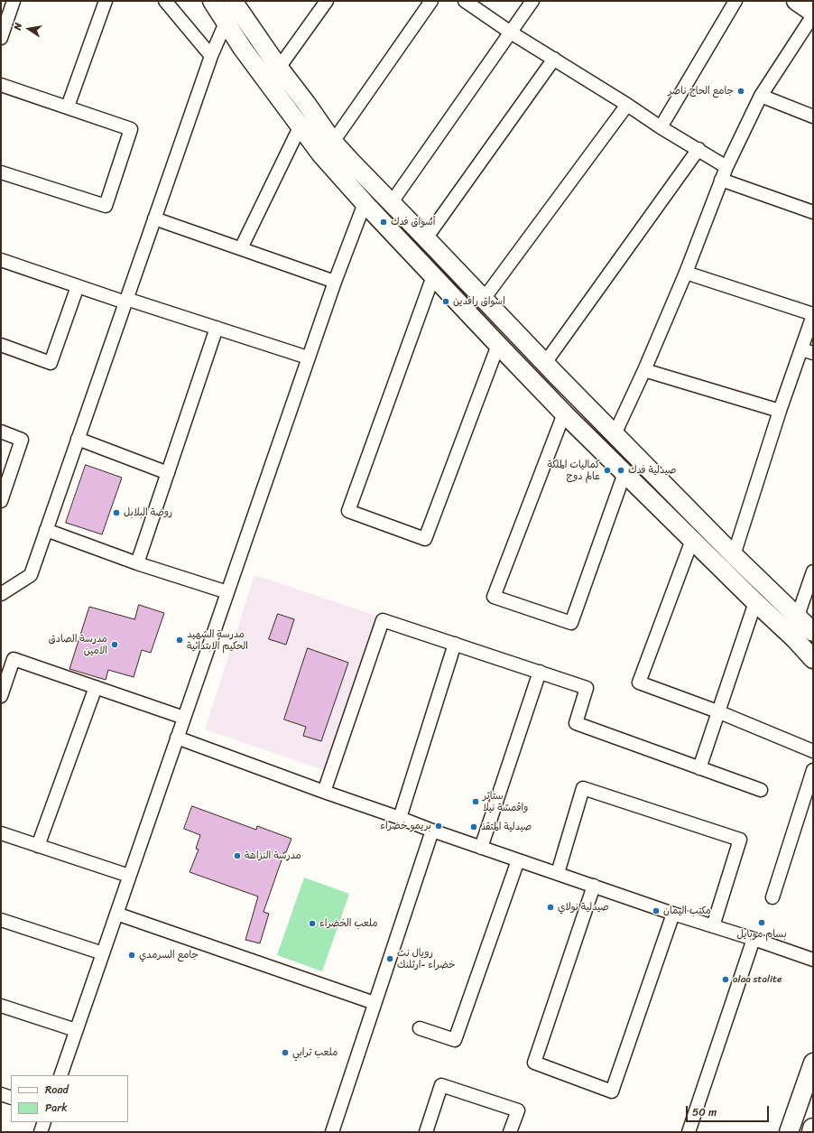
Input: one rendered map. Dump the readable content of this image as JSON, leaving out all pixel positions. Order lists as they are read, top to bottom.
{
  "places": [
    "جامع الحاج ناصر",
    "أسواق فدك",
    "اسواق رافدين",
    "كماليات الملكة عالم دوج",
    "صيدلية فدك",
    "روضة البلابل",
    "مدرسة الشهيد الحكيم الابتدائية",
    "مدرسة الصادق الامين",
    "ستائر واقمشة نيلا",
    "بريمو خضراء",
    "صيدلية المتقذ",
    "مدرسة النزاهة",
    "صيدلية نولاي",
    "مكتب اليمان",
    "بسام موبايل",
    "ملعب الخضراء",
    "جامع السرمدي",
    "رويال نت خضراء -ارثلنك",
    "alaa stalite",
    "ملعب ترابي"
  ],
  "legend": ["Road", "Park"],
  "scale_bar": "50 m",
  "north": "left"
}
